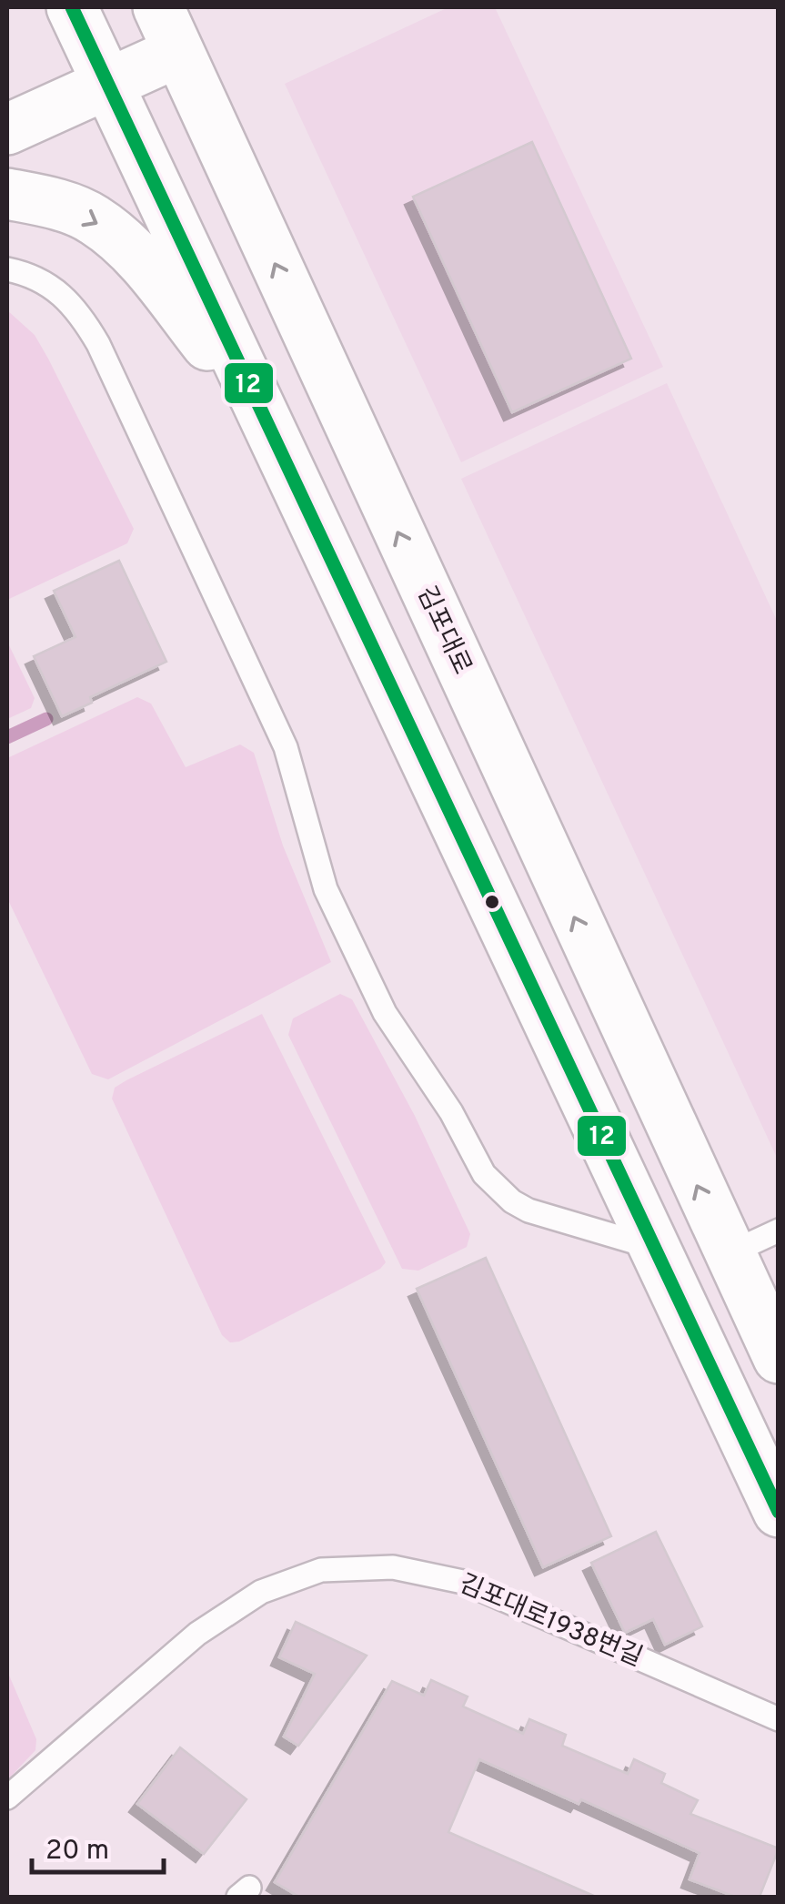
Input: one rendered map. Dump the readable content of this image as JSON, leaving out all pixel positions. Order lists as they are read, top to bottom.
{
  "streets": {
    "main road": ["김포대로"],
    "lane": ["김포대로1938번길"]
  },
  "lines": ["transit line 12"],
  "scale_bar": "20 m"
}
